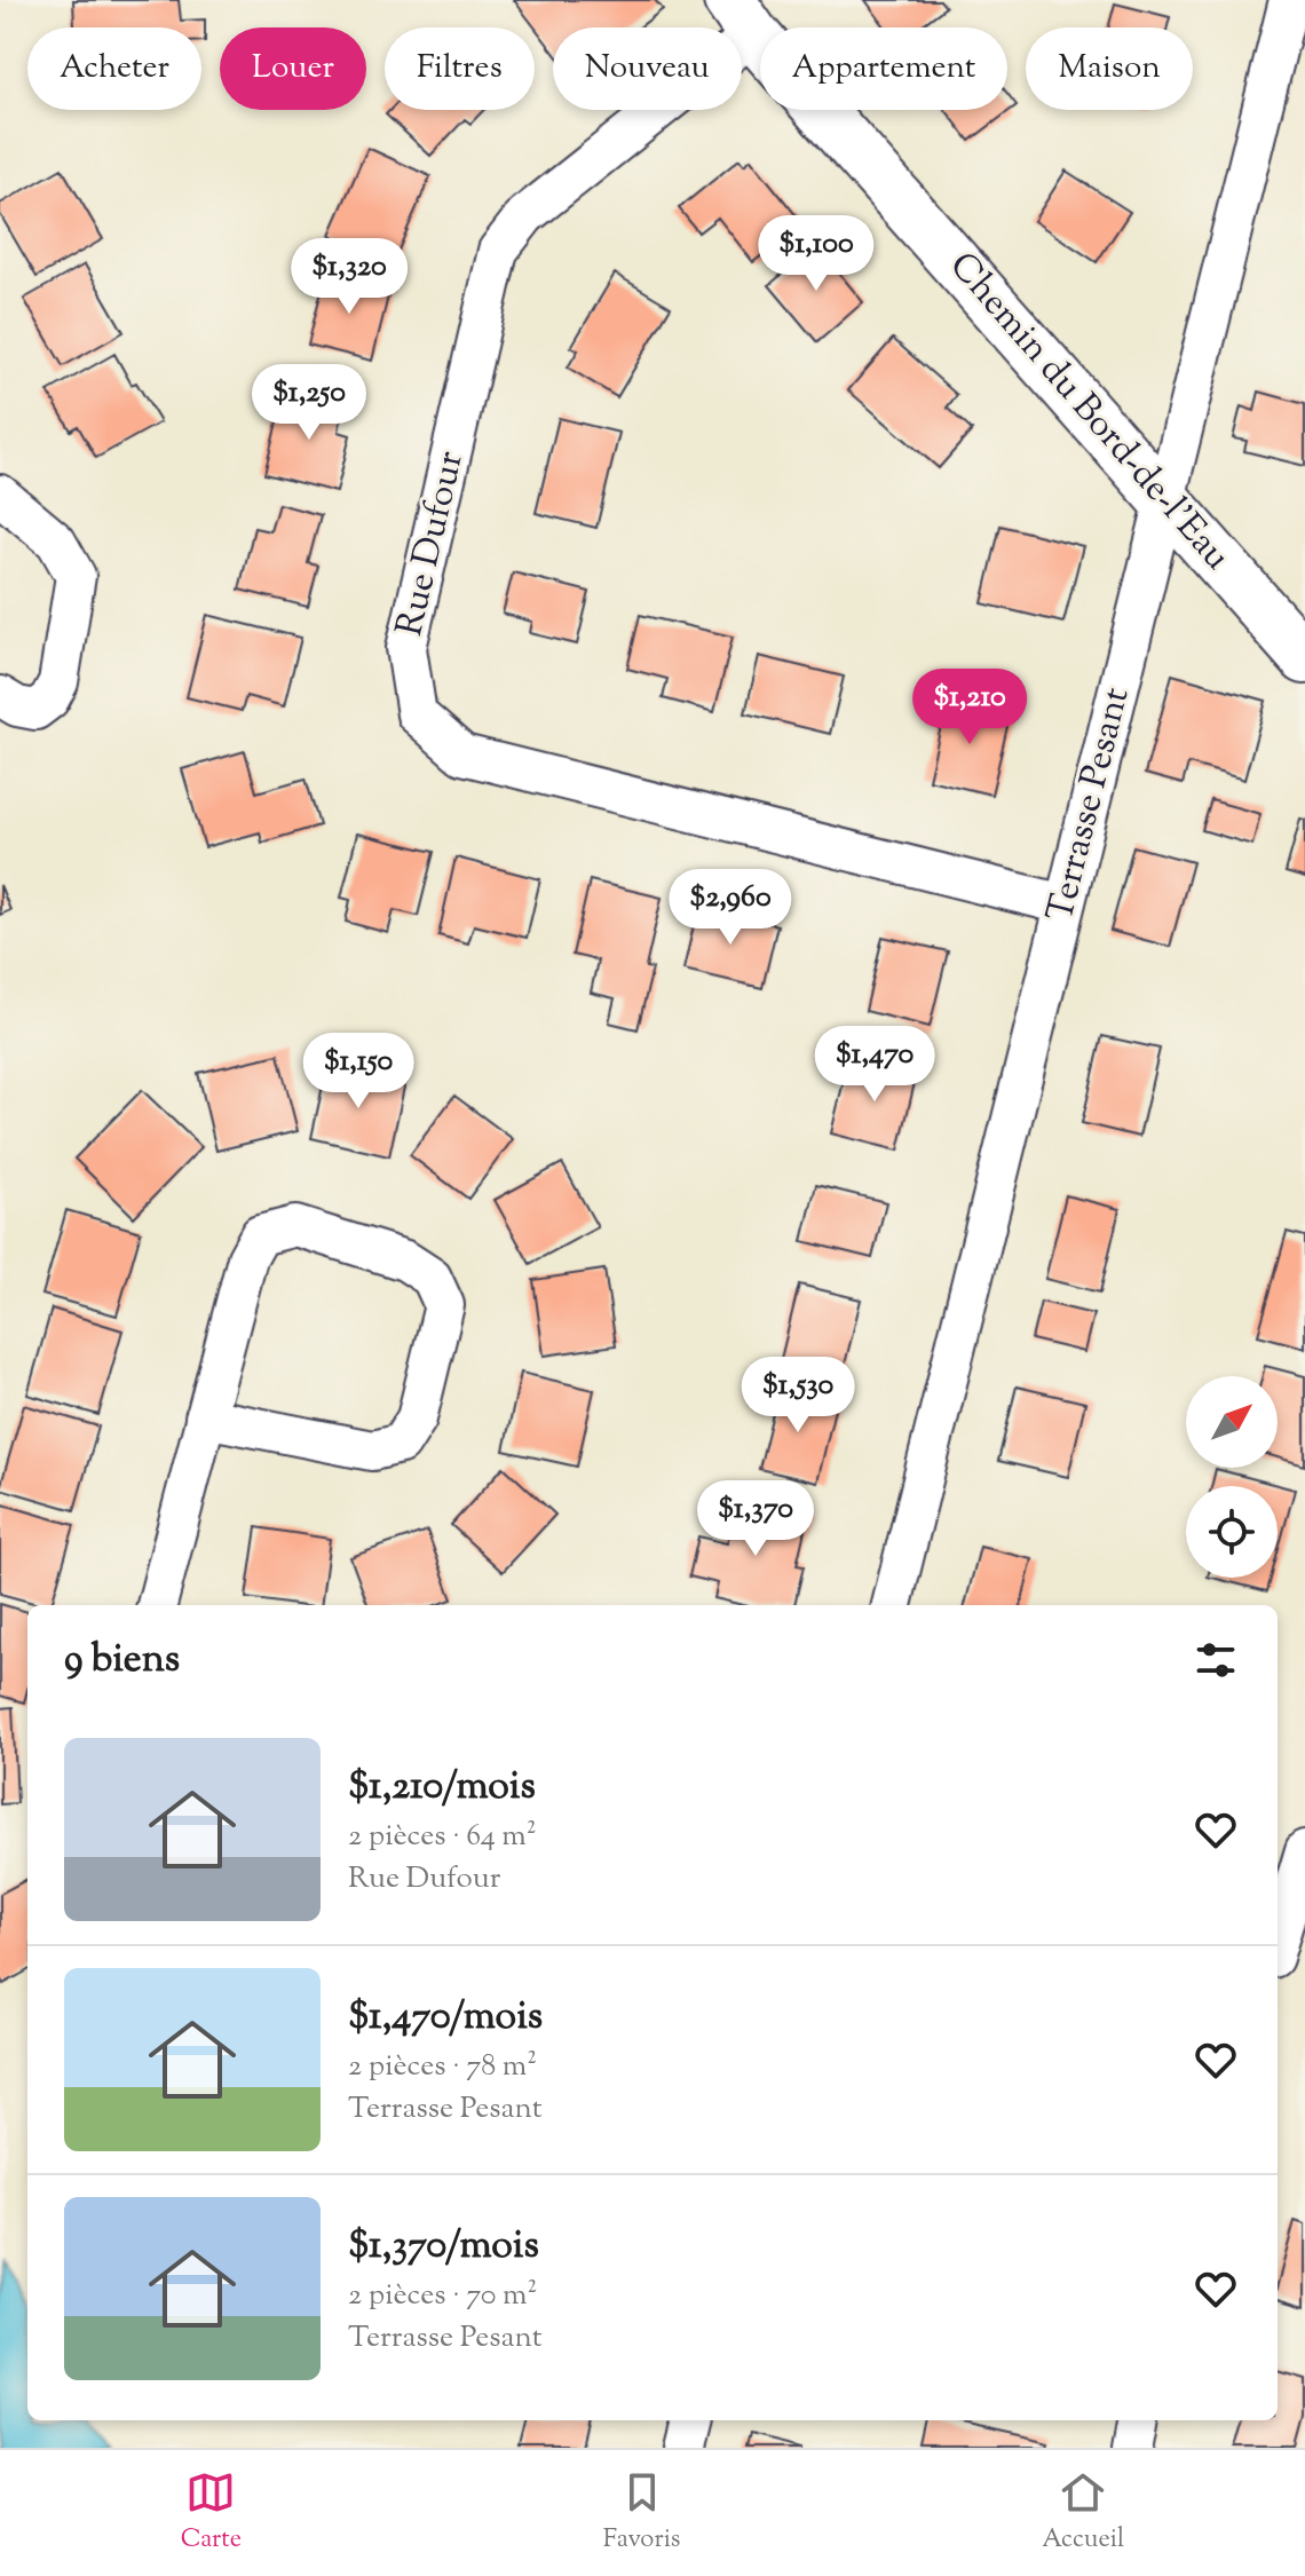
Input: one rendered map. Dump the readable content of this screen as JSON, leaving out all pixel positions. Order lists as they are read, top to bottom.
{
  "streets": {
    "street": ["Chemin du Bord-de-l'Eau", "Rue Dufour", "Terrasse Pesant"]
  },
  "crossings": [
    ["Chemin du Bord-de-l'Eau", "Rue Dufour"],
    ["Chemin du Bord-de-l'Eau", "Terrasse Pesant"],
    ["Rue Dufour", "Terrasse Pesant"]
  ],
  "north": "top right",
  "page": {
    "chip": [
      "Acheter",
      "Louer",
      "Filtres",
      "Nouveau",
      "Appartement",
      "Maison"
    ],
    "price": [
      "$1,100",
      "$1,320",
      "$1,250",
      "$1,210",
      "$2,960",
      "$1,470",
      "$1,150",
      "$1,530",
      "$1,370"
    ],
    "heading": "9 biens",
    "list": [
      {
        "name": "$1,210/mois",
        "note": "2 pièces · 64 m² · Rue Dufour"
      },
      {
        "name": "$1,470/mois",
        "note": "2 pièces · 78 m² · Terrasse Pesant"
      },
      {
        "name": "$1,370/mois",
        "note": "2 pièces · 70 m² · Terrasse Pesant"
      }
    ],
    "tabs": ["Carte", "Favoris", "Accueil"]
  }
}
